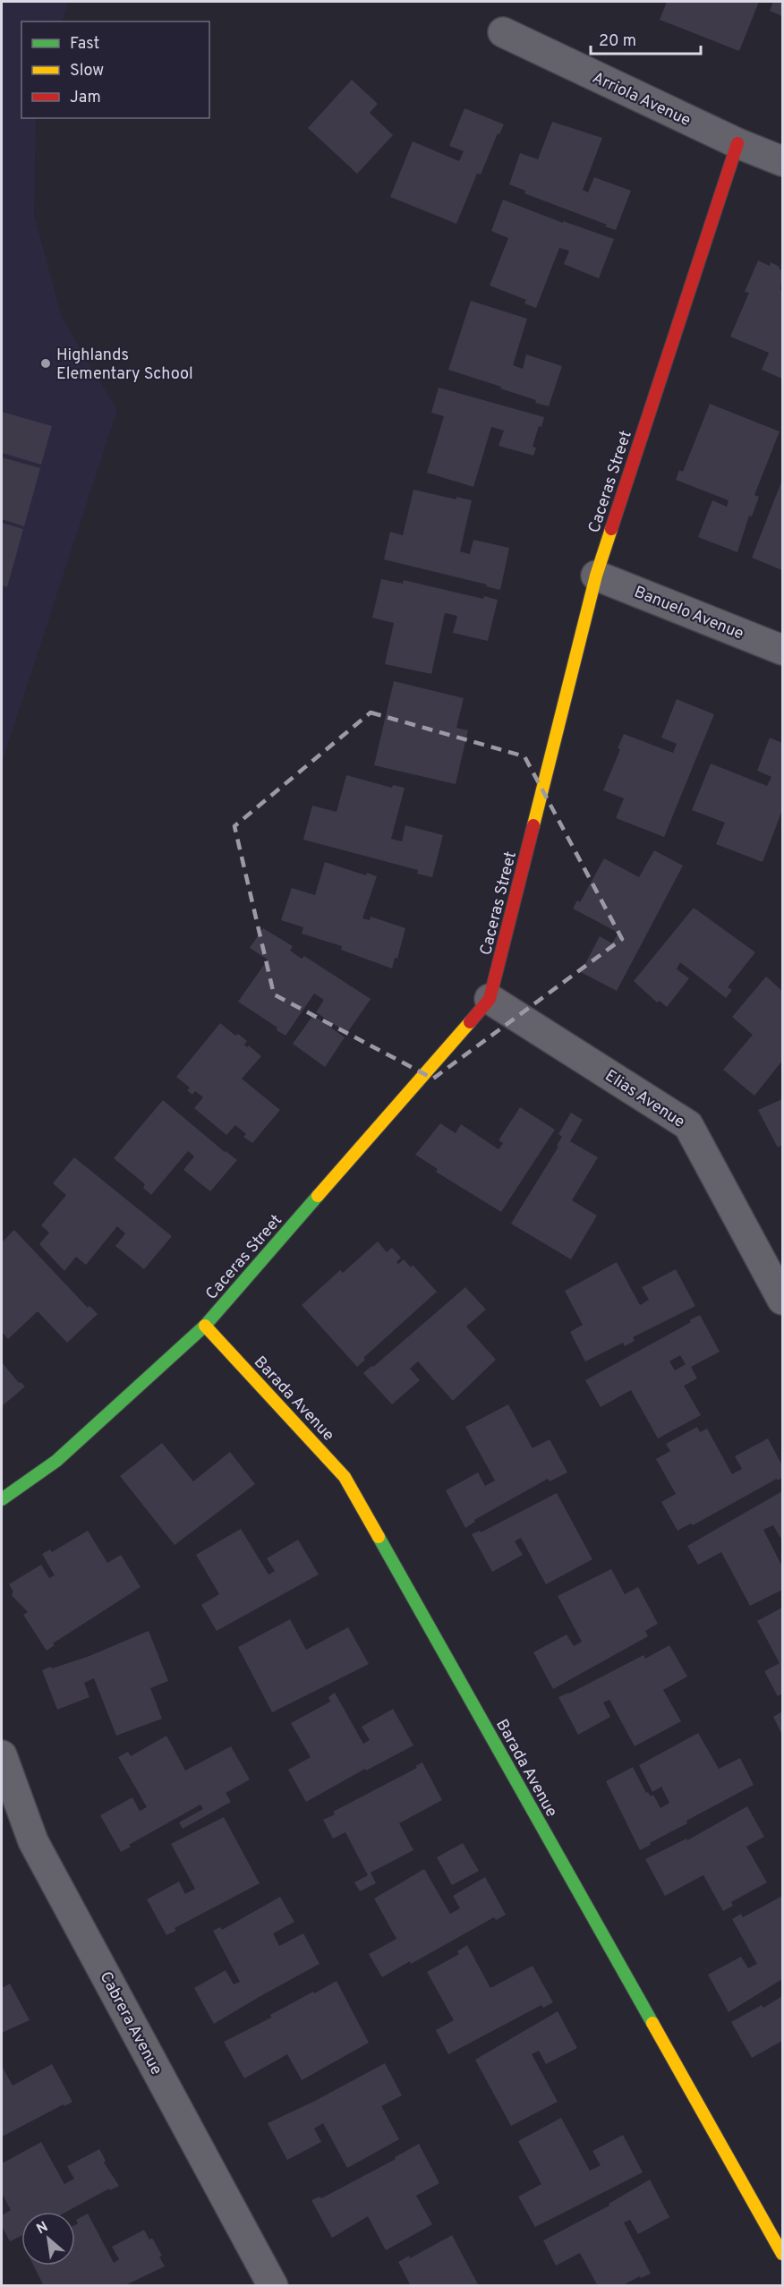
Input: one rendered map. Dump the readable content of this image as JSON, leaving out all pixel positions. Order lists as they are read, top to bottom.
{
  "streets": {
    "street": [
      "Arriola Avenue",
      "Caceras Street",
      "Banuelo Avenue",
      "Elias Avenue",
      "Barada Avenue",
      "Cabrera Avenue"
    ]
  },
  "crossings": [
    ["Arriola Avenue", "Caceras Street"],
    ["Caceras Street", "Banuelo Avenue"],
    ["Caceras Street", "Elias Avenue"],
    ["Caceras Street", "Barada Avenue"]
  ],
  "places": ["Highlands Elementary School"],
  "legend": ["Fast", "Slow", "Jam"],
  "scale_bar": "20 m",
  "north": "top left"
}
